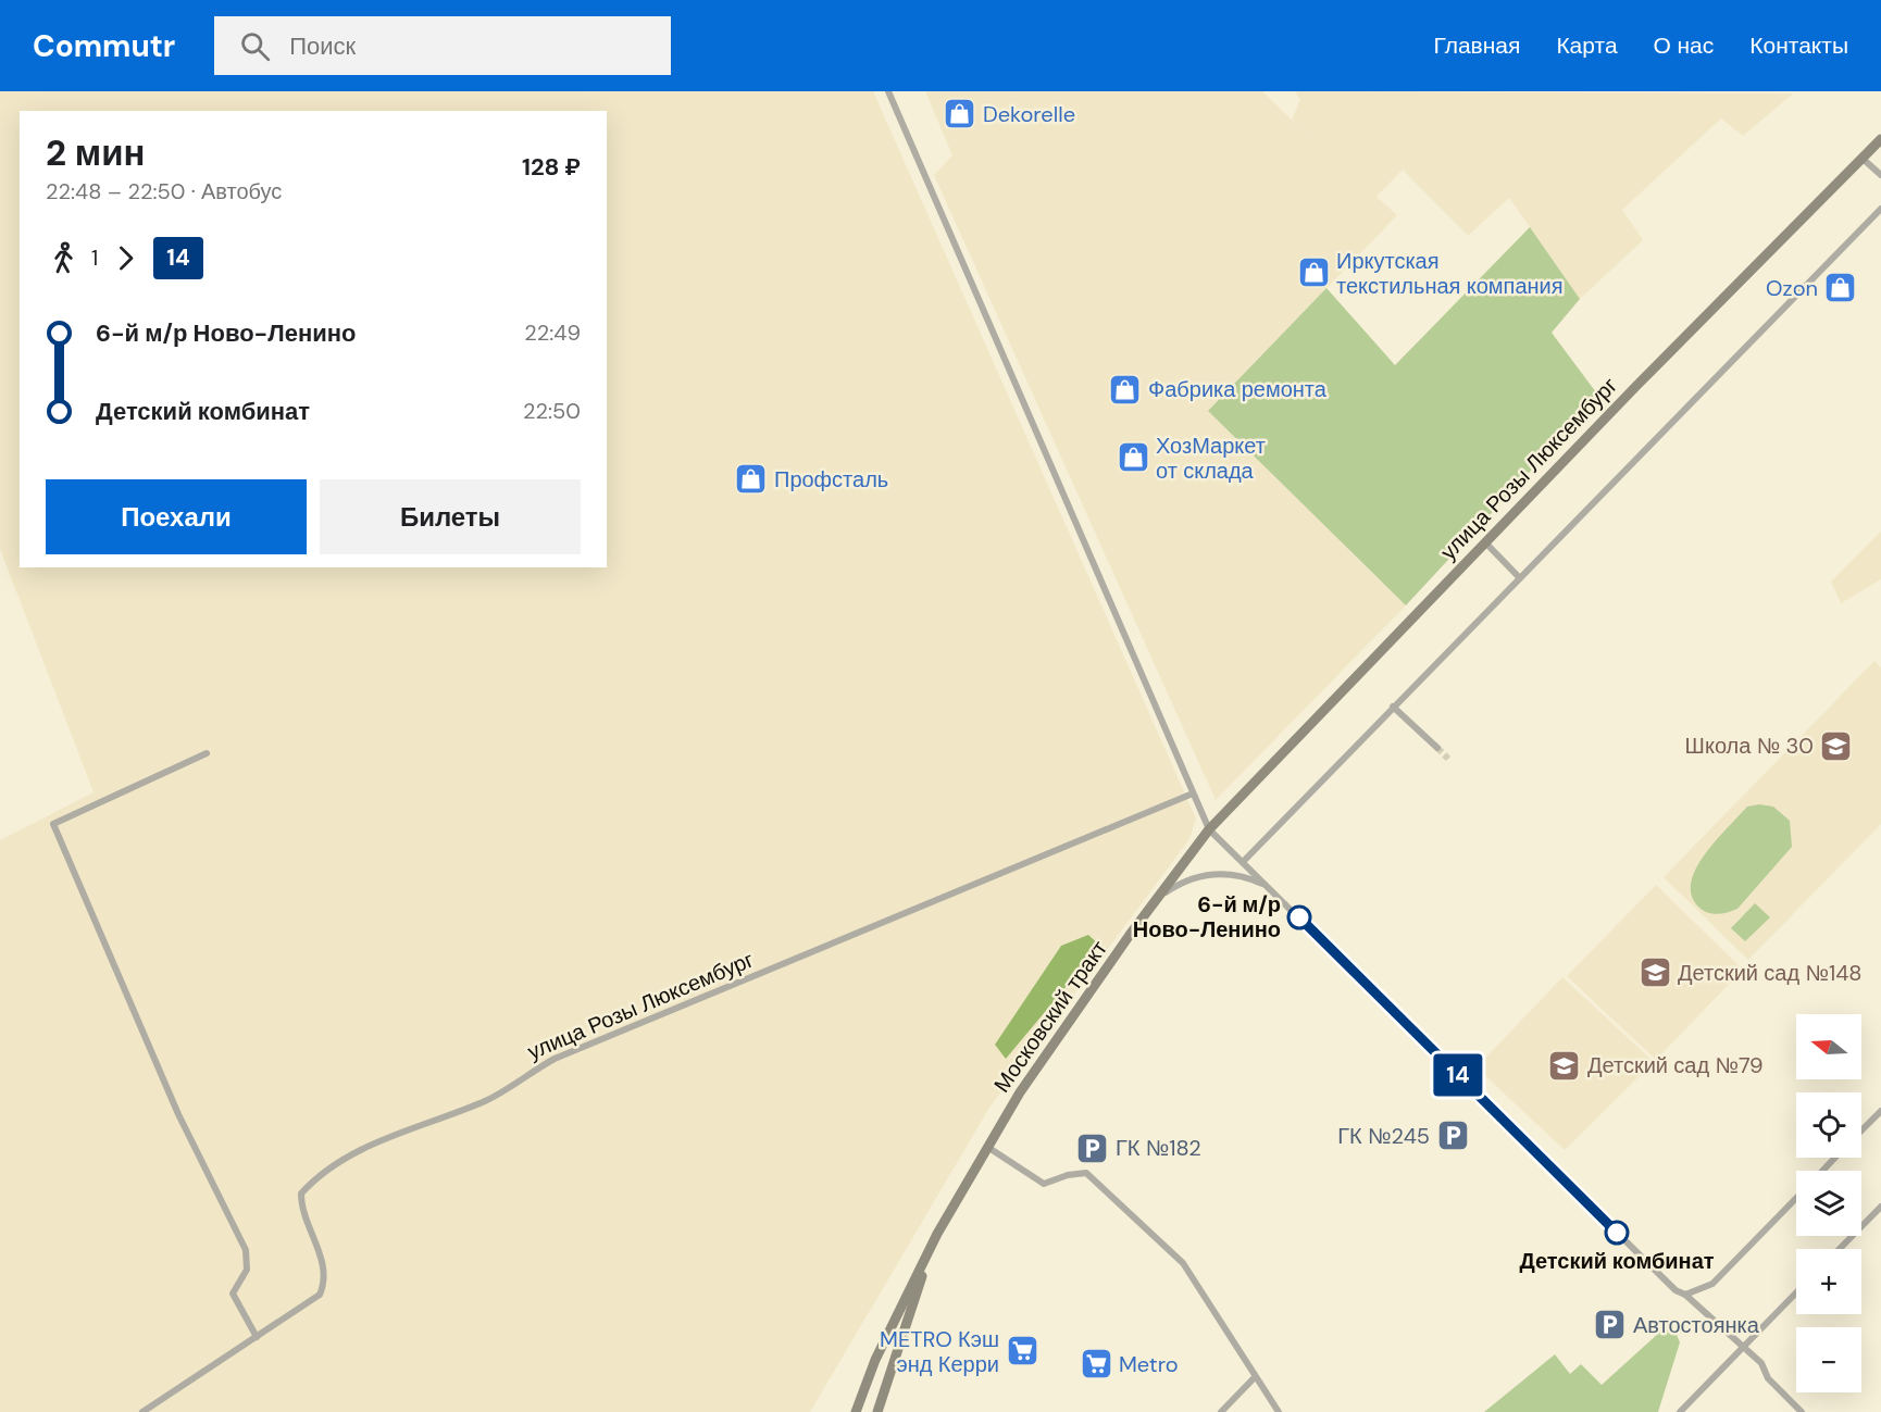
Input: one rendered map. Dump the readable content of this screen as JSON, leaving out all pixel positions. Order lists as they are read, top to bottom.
{
  "streets": {
    "main road": ["улица Розы Люксембург", "Московский тракт"]
  },
  "crossings": [
    ["улица Розы Люксембург", "Московский тракт"]
  ],
  "places": {
    "shop": [
      "Dekorelle",
      "Иркутская текстильная компания",
      "Ozon",
      "Фабрика ремонта",
      "ХозМаркет от склада",
      "Профсталь"
    ],
    "school or university": ["Школа № 30", "Детский сад №148", "Детский сад №79"],
    "other": ["6-й м/р Ново-Ленино", "Детский комбинат"],
    "parking": ["ГК №245", "ГК №182", "Автостоянка"],
    "supermarket": ["METRO Кэш энд Керри", "Metro"]
  },
  "lines": ["bus line 14"],
  "north": "left",
  "page": {
    "header": "Commutr",
    "search": "Поиск",
    "nav": [
      "Главная",
      "Карта",
      "О нас",
      "Контакты"
    ],
    "on_map": "14",
    "heading": ["2 мин", "22:48 – 22:50 · Автобус", "128 ₽"],
    "legs": ["1", "14"],
    "list": [
      {
        "name": "6-й м/р Ново-Ленино",
        "value": "22:49"
      },
      {
        "name": "Детский комбинат",
        "value": "22:50"
      }
    ],
    "buttons": ["Поехали", "Билеты"],
    "map_buttons": ["+", "−"]
  }
}
